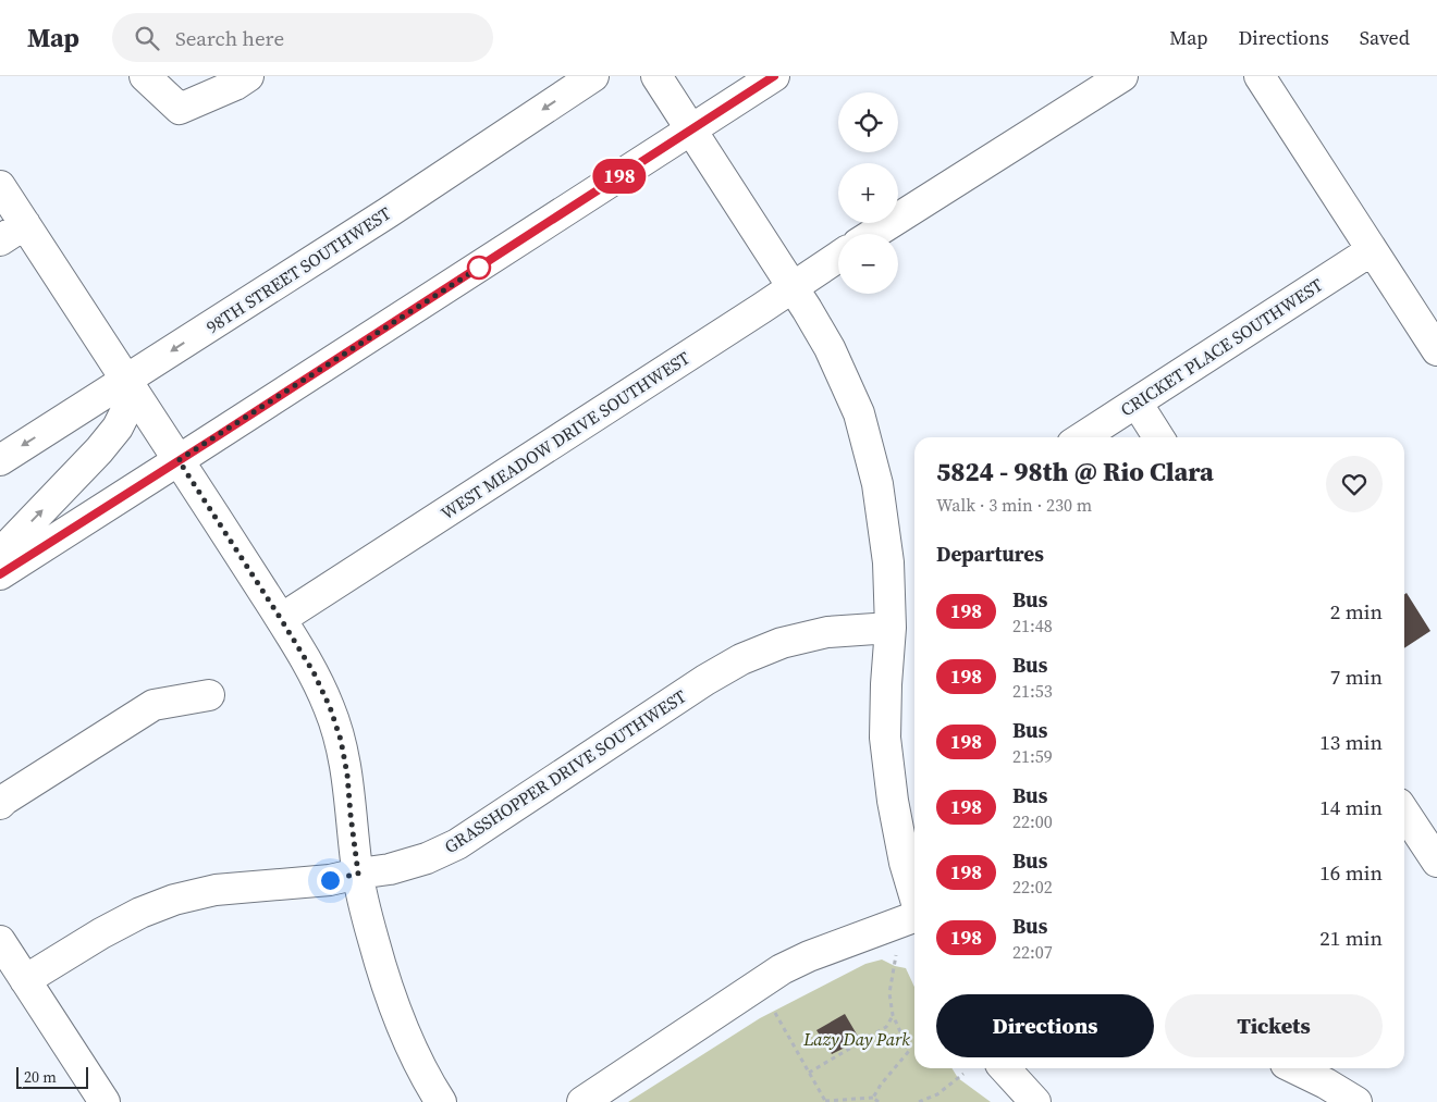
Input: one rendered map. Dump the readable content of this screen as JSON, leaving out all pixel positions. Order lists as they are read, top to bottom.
{
  "streets": {
    "street": [
      "98TH STREET SOUTHWEST",
      "CRICKET PLACE SOUTHWEST",
      "WEST MEADOW DRIVE SOUTHWEST",
      "GRASSHOPPER DRIVE SOUTHWEST"
    ]
  },
  "parks": ["Lazy Day Park"],
  "lines": ["bus line 198"],
  "scale_bar": "20 m",
  "page": {
    "header": "Map",
    "search": "Search here",
    "nav": ["Map", "Directions", "Saved"],
    "on_map": "198",
    "map_buttons": ["+", "−"],
    "heading": [
      ["5824 - 98th @ Rio Clara", "Walk · 3 min · 230 m"],
      "Departures"
    ],
    "list": [
      {
        "mark": "198",
        "name": "Bus",
        "note": "21:48",
        "value": "2 min"
      },
      {
        "mark": "198",
        "name": "Bus",
        "note": "21:53",
        "value": "7 min"
      },
      {
        "mark": "198",
        "name": "Bus",
        "note": "21:59",
        "value": "13 min"
      },
      {
        "mark": "198",
        "name": "Bus",
        "note": "22:00",
        "value": "14 min"
      },
      {
        "mark": "198",
        "name": "Bus",
        "note": "22:02",
        "value": "16 min"
      },
      {
        "mark": "198",
        "name": "Bus",
        "note": "22:07",
        "value": "21 min"
      }
    ],
    "buttons": ["Directions", "Tickets"],
    "scale": "20 m"
  }
}
